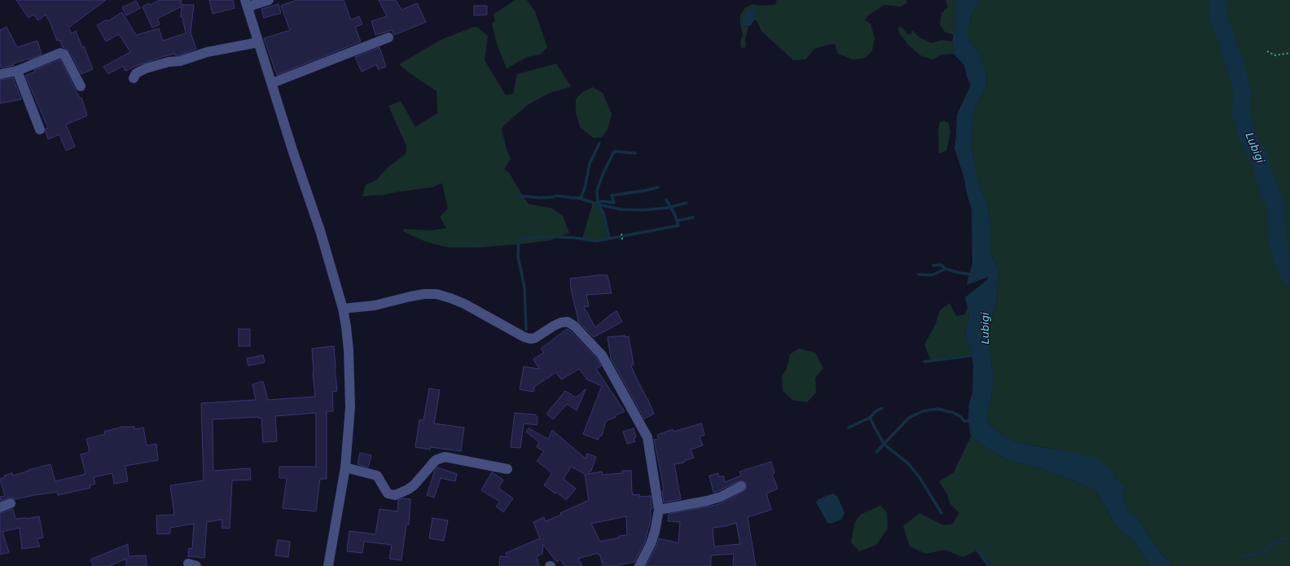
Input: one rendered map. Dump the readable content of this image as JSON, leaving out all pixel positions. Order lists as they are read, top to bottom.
{
  "water": ["Lubigi"]
}
